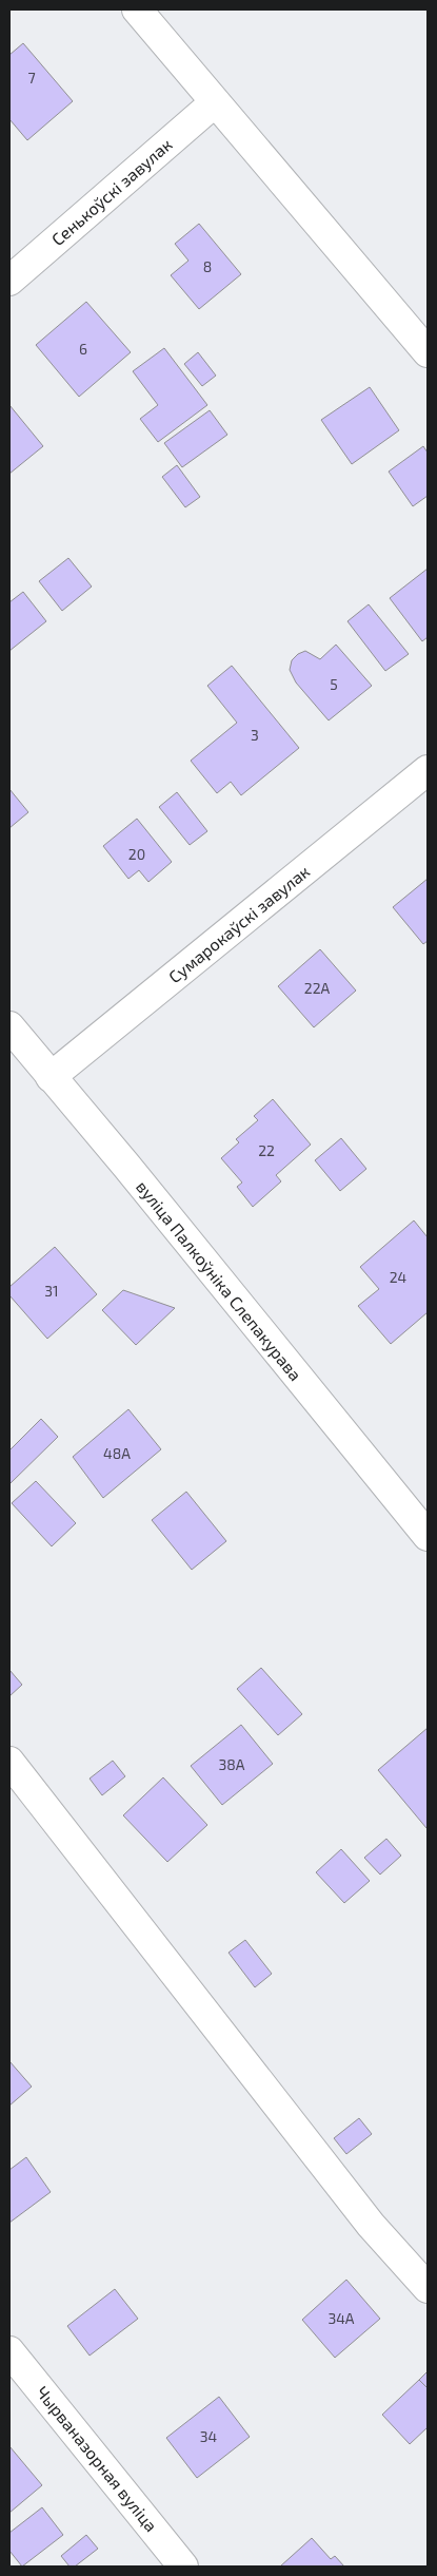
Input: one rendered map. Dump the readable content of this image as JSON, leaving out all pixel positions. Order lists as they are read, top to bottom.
{
  "streets": {
    "street": [
      "Сенькоўскі завулак",
      "Сумарокаўскі завулак",
      "вуліца Палкоўніка Слепакурава",
      "Чырваназорная вуліца"
    ]
  },
  "crossings": [
    ["Сумарокаўскі завулак", "вуліца Палкоўніка Слепакурава"]
  ],
  "house_numbers": [
    "7",
    "8",
    "6",
    "5",
    "3",
    "20",
    "22А",
    "22",
    "24",
    "31",
    "48А",
    "38А",
    "34А",
    "34"
  ]
}
